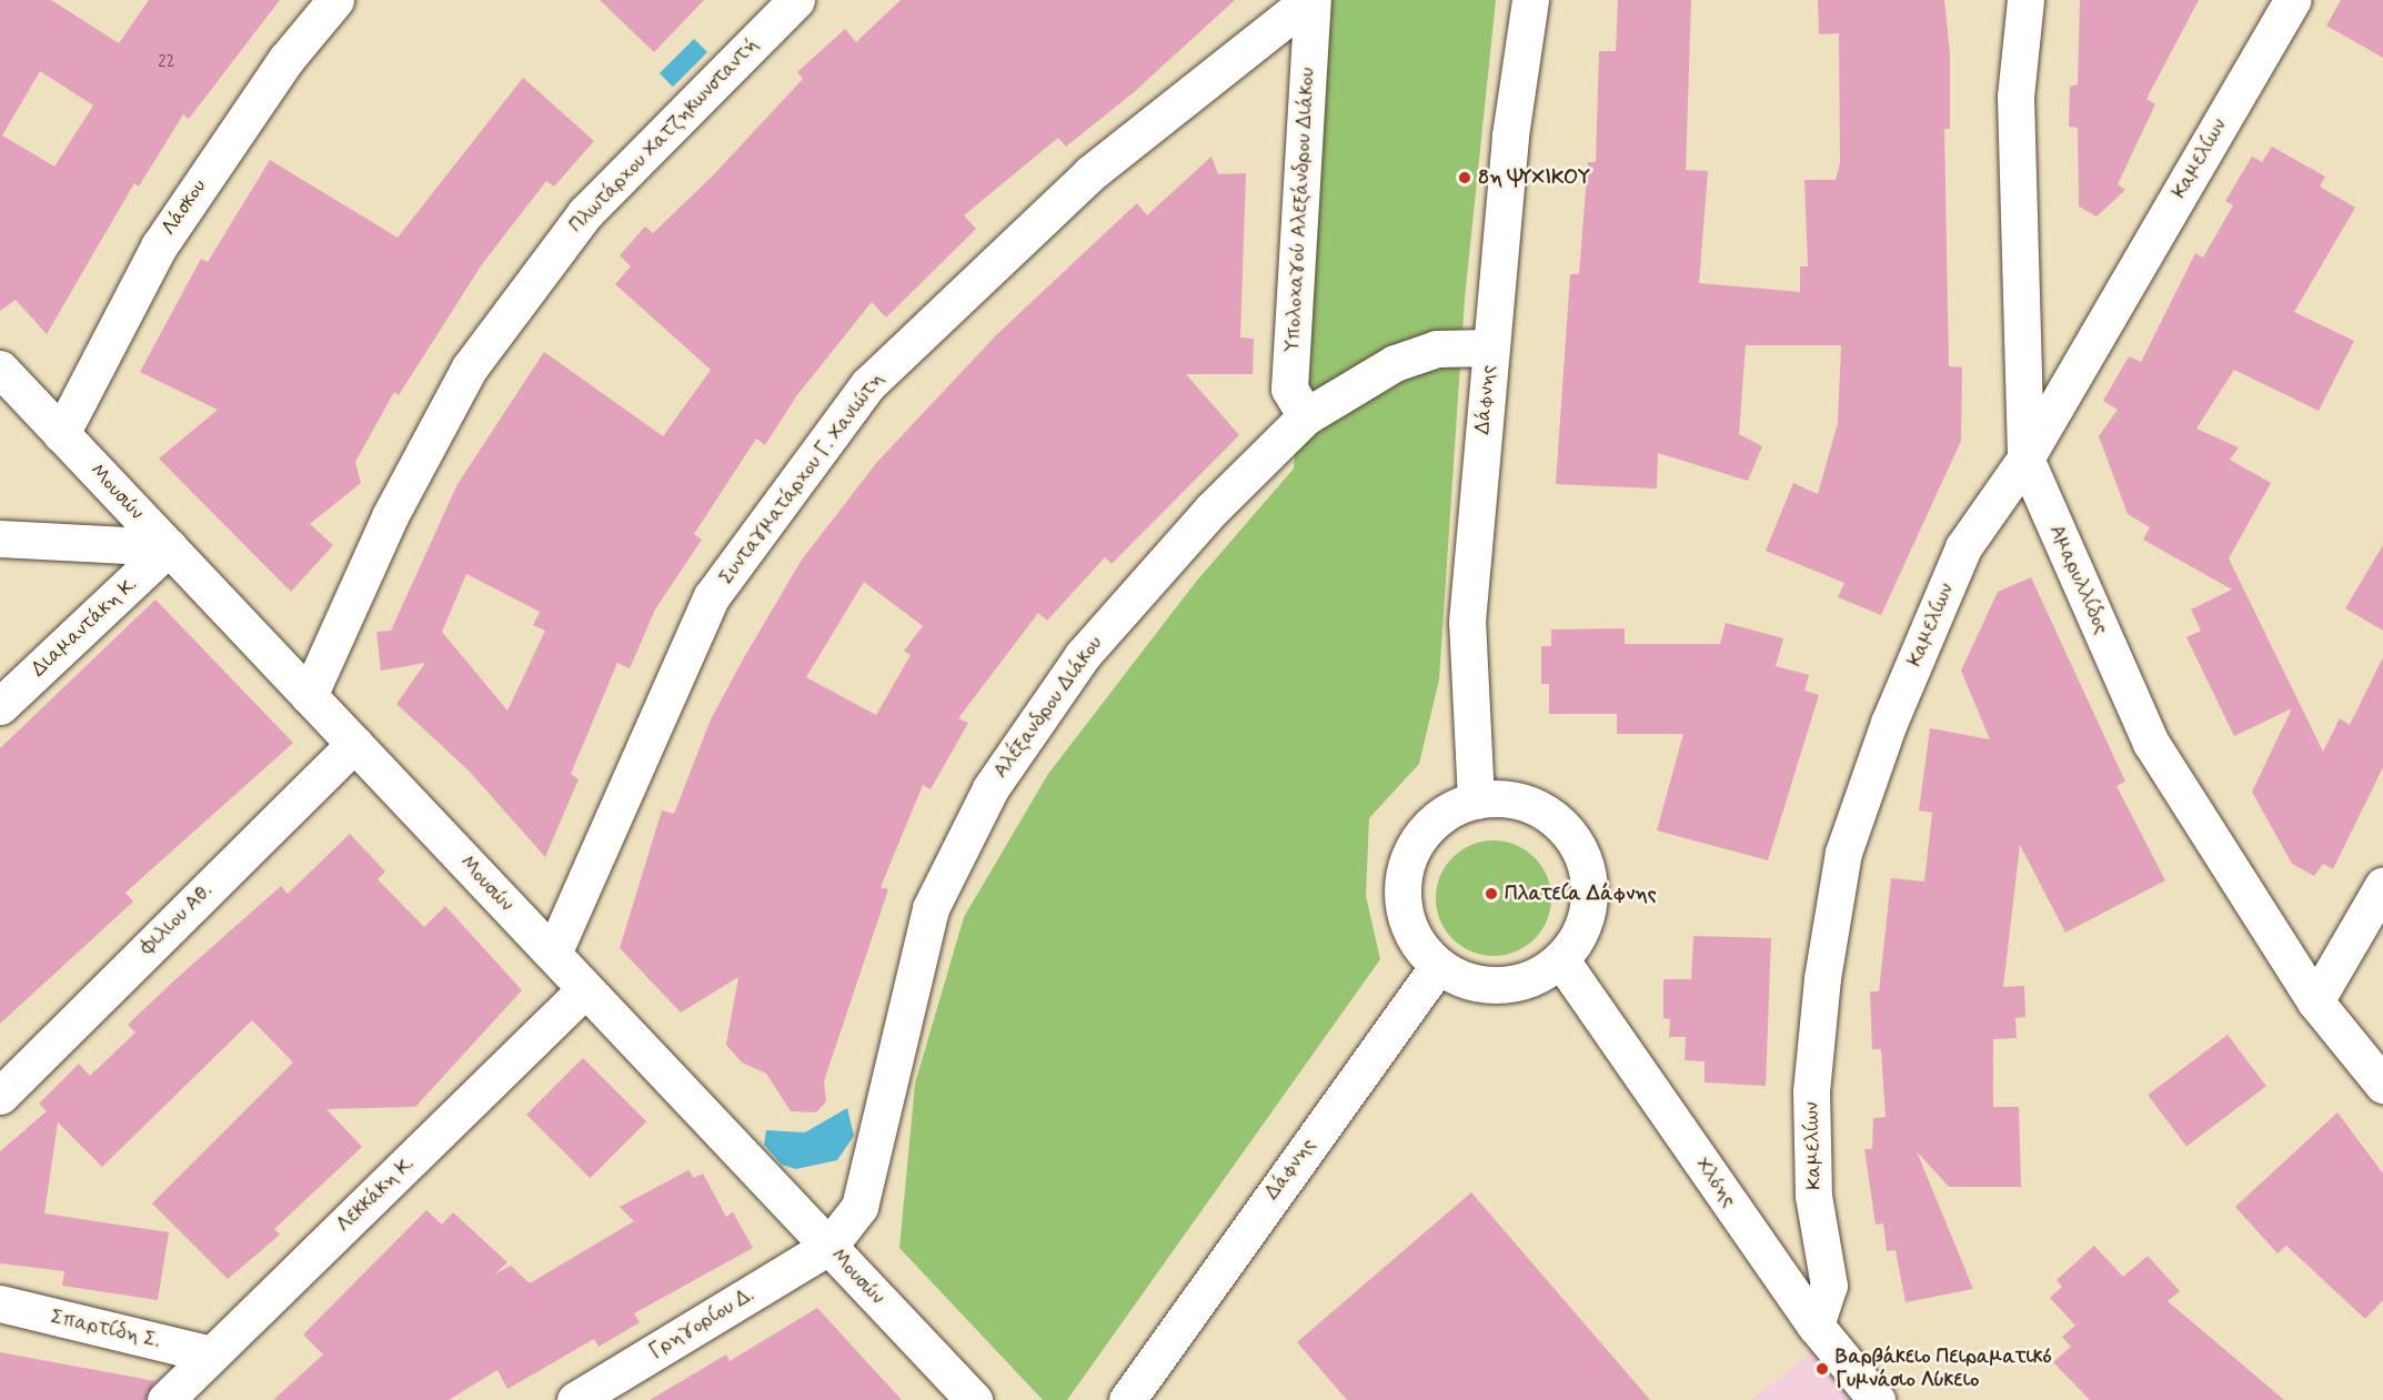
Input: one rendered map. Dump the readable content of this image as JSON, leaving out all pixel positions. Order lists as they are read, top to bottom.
{
  "streets": {
    "street": [
      "Πλωτάρχου Χατζηκωνσταντή",
      "Καμελίων",
      "Λάσκου",
      "Υπολοχαγού Αλεξάνδρου Διάκου",
      "Δάφνης",
      "Συνταγματάρχου Γ. Χανιώτη",
      "Μουσών",
      "Αμαρυλλίδος",
      "Διαμαντάκη Κ.",
      "Αλέξανδρου Διάκου",
      "Φιλιου Αθ.",
      "Χλόης",
      "Λεκκάκη Κ.",
      "Γρηγορίου Δ.",
      "Σπαρτίδη Σ."
    ]
  },
  "crossings": [
    ["Πλωτάρχου Χατζηκωνσταντή", "Μουσών"],
    ["Καμελίων", "Αμαρυλλίδος"],
    ["Καμελίων", "Χλόης"],
    ["Λάσκου", "Μουσών"],
    ["Υπολοχαγού Αλεξάνδρου Διάκου", "Συνταγματάρχου Γ. Χανιώτη"],
    ["Υπολοχαγού Αλεξάνδρου Διάκου", "Αλέξανδρου Διάκου"],
    ["Δάφνης", "Αλέξανδρου Διάκου"],
    ["Δάφνης", "Χλόης"],
    ["Συνταγματάρχου Γ. Χανιώτη", "Μουσών"],
    ["Μουσών", "Διαμαντάκη Κ."],
    ["Μουσών", "Αλέξανδρου Διάκου"],
    ["Μουσών", "Φιλιου Αθ."],
    ["Μουσών", "Λεκκάκη Κ."],
    ["Μουσών", "Γρηγορίου Δ."],
    ["Αλέξανδρου Διάκου", "Γρηγορίου Δ."],
    ["Λεκκάκη Κ.", "Σπαρτίδη Σ."]
  ],
  "places": ["8η ΨΥΧΙΚΟΥ", "Πλατεία Δάφνης", "Βαρβάκειο Πειραματικό Γυμνάσιο Λύκειο"],
  "house_numbers": ["22"]
}
